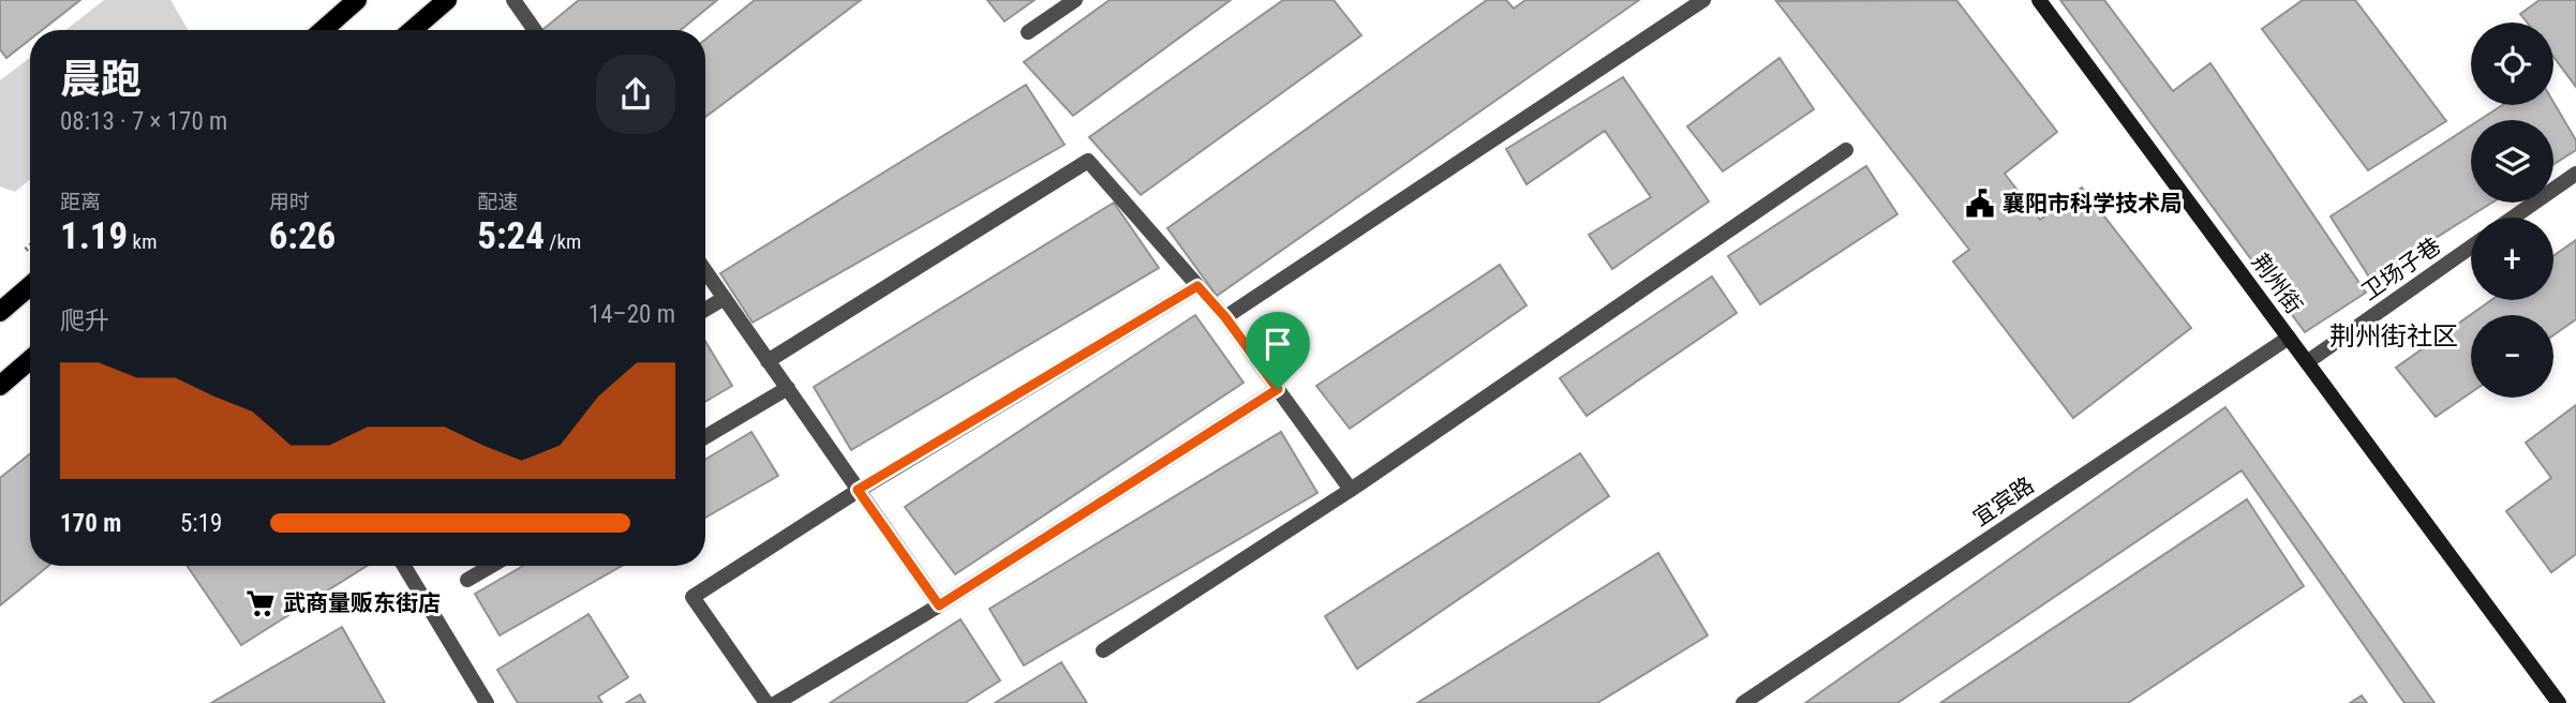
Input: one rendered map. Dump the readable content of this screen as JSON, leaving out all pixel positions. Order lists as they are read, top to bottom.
{
  "streets": {
    "street": ["卫场子巷", "荆州街", "宜宾路"]
  },
  "crossings": [
    ["卫场子巷", "荆州街"],
    ["荆州街", "宜宾路"]
  ],
  "districts": ["荆州街社区"],
  "places": {
    "public building": ["襄阳市科学技术局"],
    "supermarket": ["武商量贩东街店"]
  },
  "page": {
    "map_buttons": ["+", "−"],
    "heading": ["晨跑", "08:13 · 7 × 170 m"],
    "stats": [
      ["距离", "1.19 km"],
      ["用时", "6:26"],
      ["配速", "5:24 /km"]
    ],
    "chart": ["爬升", "14–20 m"],
    "list": [
      {
        "name": "170 m",
        "note": "5:19"
      }
    ]
  }
}
